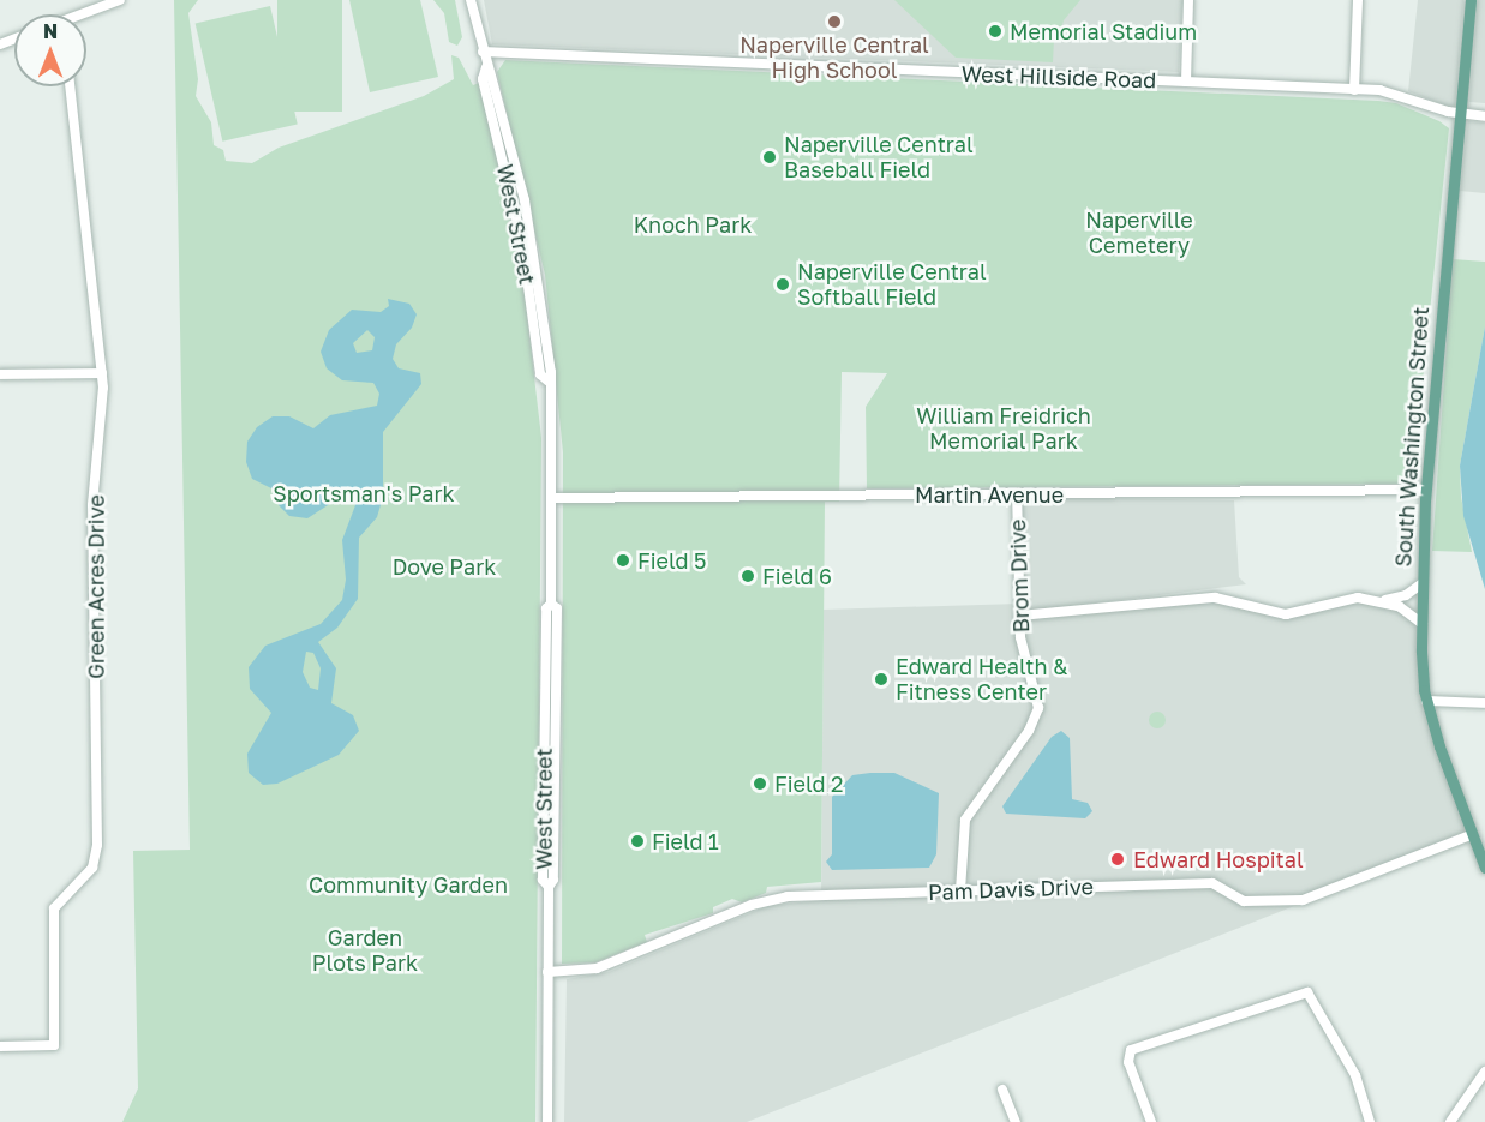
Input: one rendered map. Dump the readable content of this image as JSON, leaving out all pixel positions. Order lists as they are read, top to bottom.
{
  "streets": {
    "main road": ["South Washington Street"],
    "street": [
      "West Hillside Road",
      "West Street",
      "Martin Avenue",
      "Brom Drive",
      "Green Acres Drive",
      "Pam Davis Drive"
    ]
  },
  "crossings": [
    ["West Hillside Road", "West Street"],
    ["West Hillside Road", "South Washington Street"],
    ["West Street", "Martin Avenue"],
    ["West Street", "Pam Davis Drive"],
    ["South Washington Street", "Martin Avenue"],
    ["South Washington Street", "Pam Davis Drive"],
    ["Martin Avenue", "Brom Drive"],
    ["Brom Drive", "Pam Davis Drive"]
  ],
  "parks": [
    "Naperville Cemetery",
    "Knoch Park",
    "William Freidrich Memorial Park",
    "Sportsman's Park",
    "Dove Park",
    "Community Garden",
    "Garden Plots Park"
  ],
  "places": [
    "Naperville Central High School",
    "Memorial Stadium",
    "Naperville Central Baseball Field",
    "Naperville Central Softball Field",
    "Field 5",
    "Field 6",
    "Edward Health & Fitness Center",
    "Field 2",
    "Field 1",
    "Edward Hospital"
  ],
  "north": "top"
}
